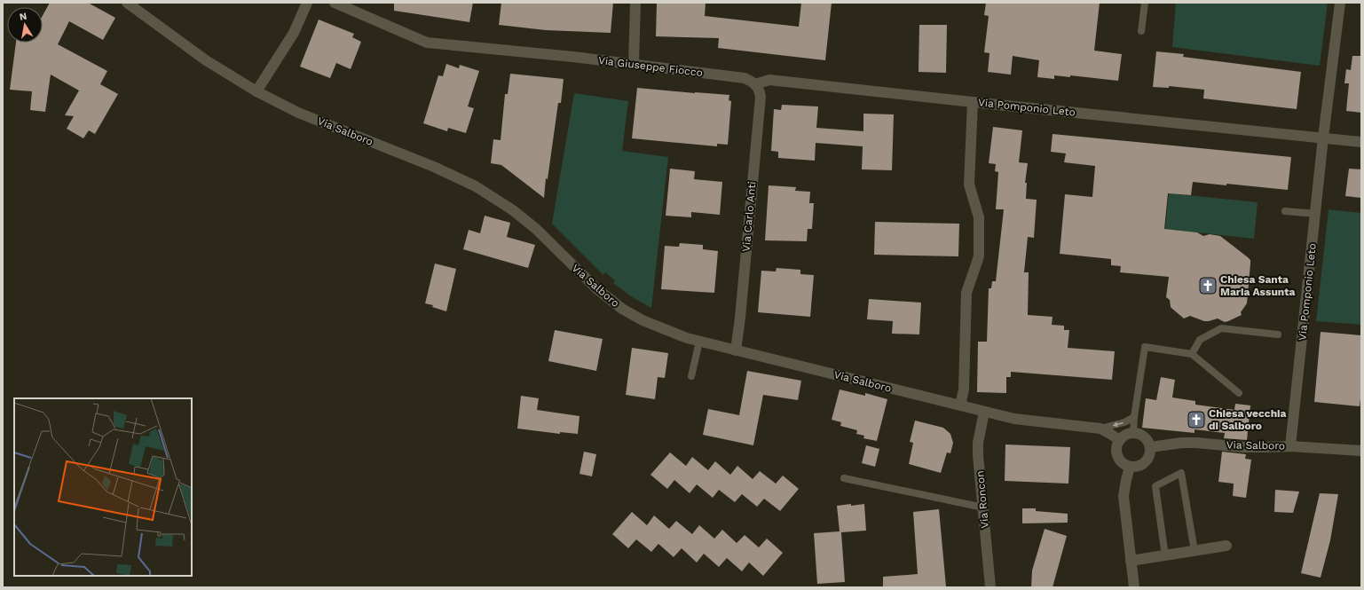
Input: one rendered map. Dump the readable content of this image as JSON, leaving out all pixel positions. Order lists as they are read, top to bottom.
{
  "streets": {
    "street": [
      "Via Giuseppe Fiocco",
      "Via Pomponio Leto",
      "Via Salboro",
      "Via Carlo Anti",
      "Via Roncon"
    ]
  },
  "crossings": [
    ["Via Giuseppe Fiocco", "Via Carlo Anti"],
    ["Via Pomponio Leto", "Via Salboro"],
    ["Via Salboro", "Via Carlo Anti"],
    ["Via Salboro", "Via Roncon"]
  ],
  "places": {
    "church": ["Chiesa Santa Maria Assunta", "Chiesa vecchia di Salboro"]
  },
  "north": "top"
}
